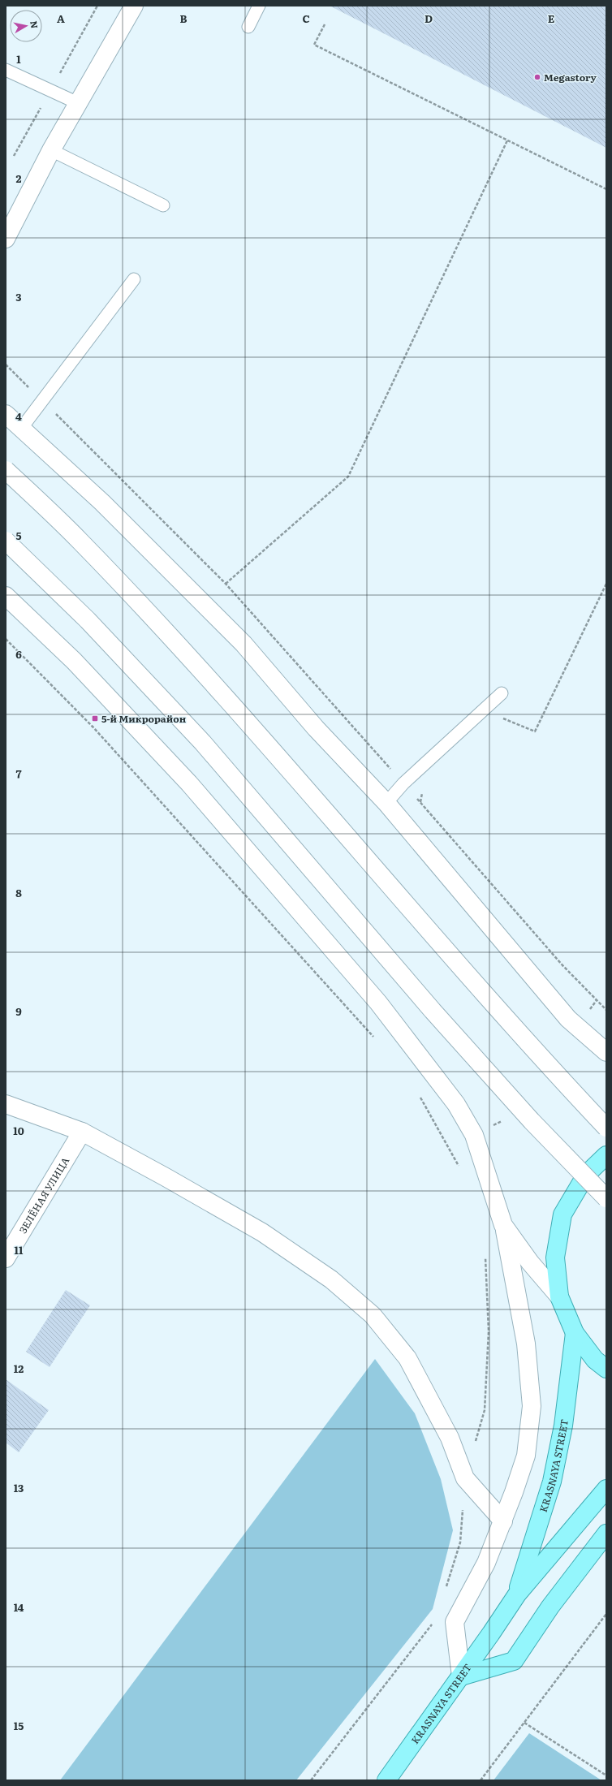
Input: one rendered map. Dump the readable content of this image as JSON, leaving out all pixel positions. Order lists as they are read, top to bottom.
{
  "streets": {
    "main road": ["KRASNAYA STREET"],
    "street": ["ЗЕЛЁНАЯ УЛИЦА"]
  },
  "places": {
    "other": ["Megastory"],
    "transit": ["5-й Микрорайон"]
  },
  "north": "right",
  "grid": {
    "columns": [
      "A",
      "B",
      "C",
      "D",
      "E"
    ],
    "rows": [
      "1",
      "2",
      "3",
      "4",
      "5",
      "6",
      "7",
      "8",
      "9",
      "10",
      "11",
      "12",
      "13",
      "14",
      "15"
    ]
  }
}
